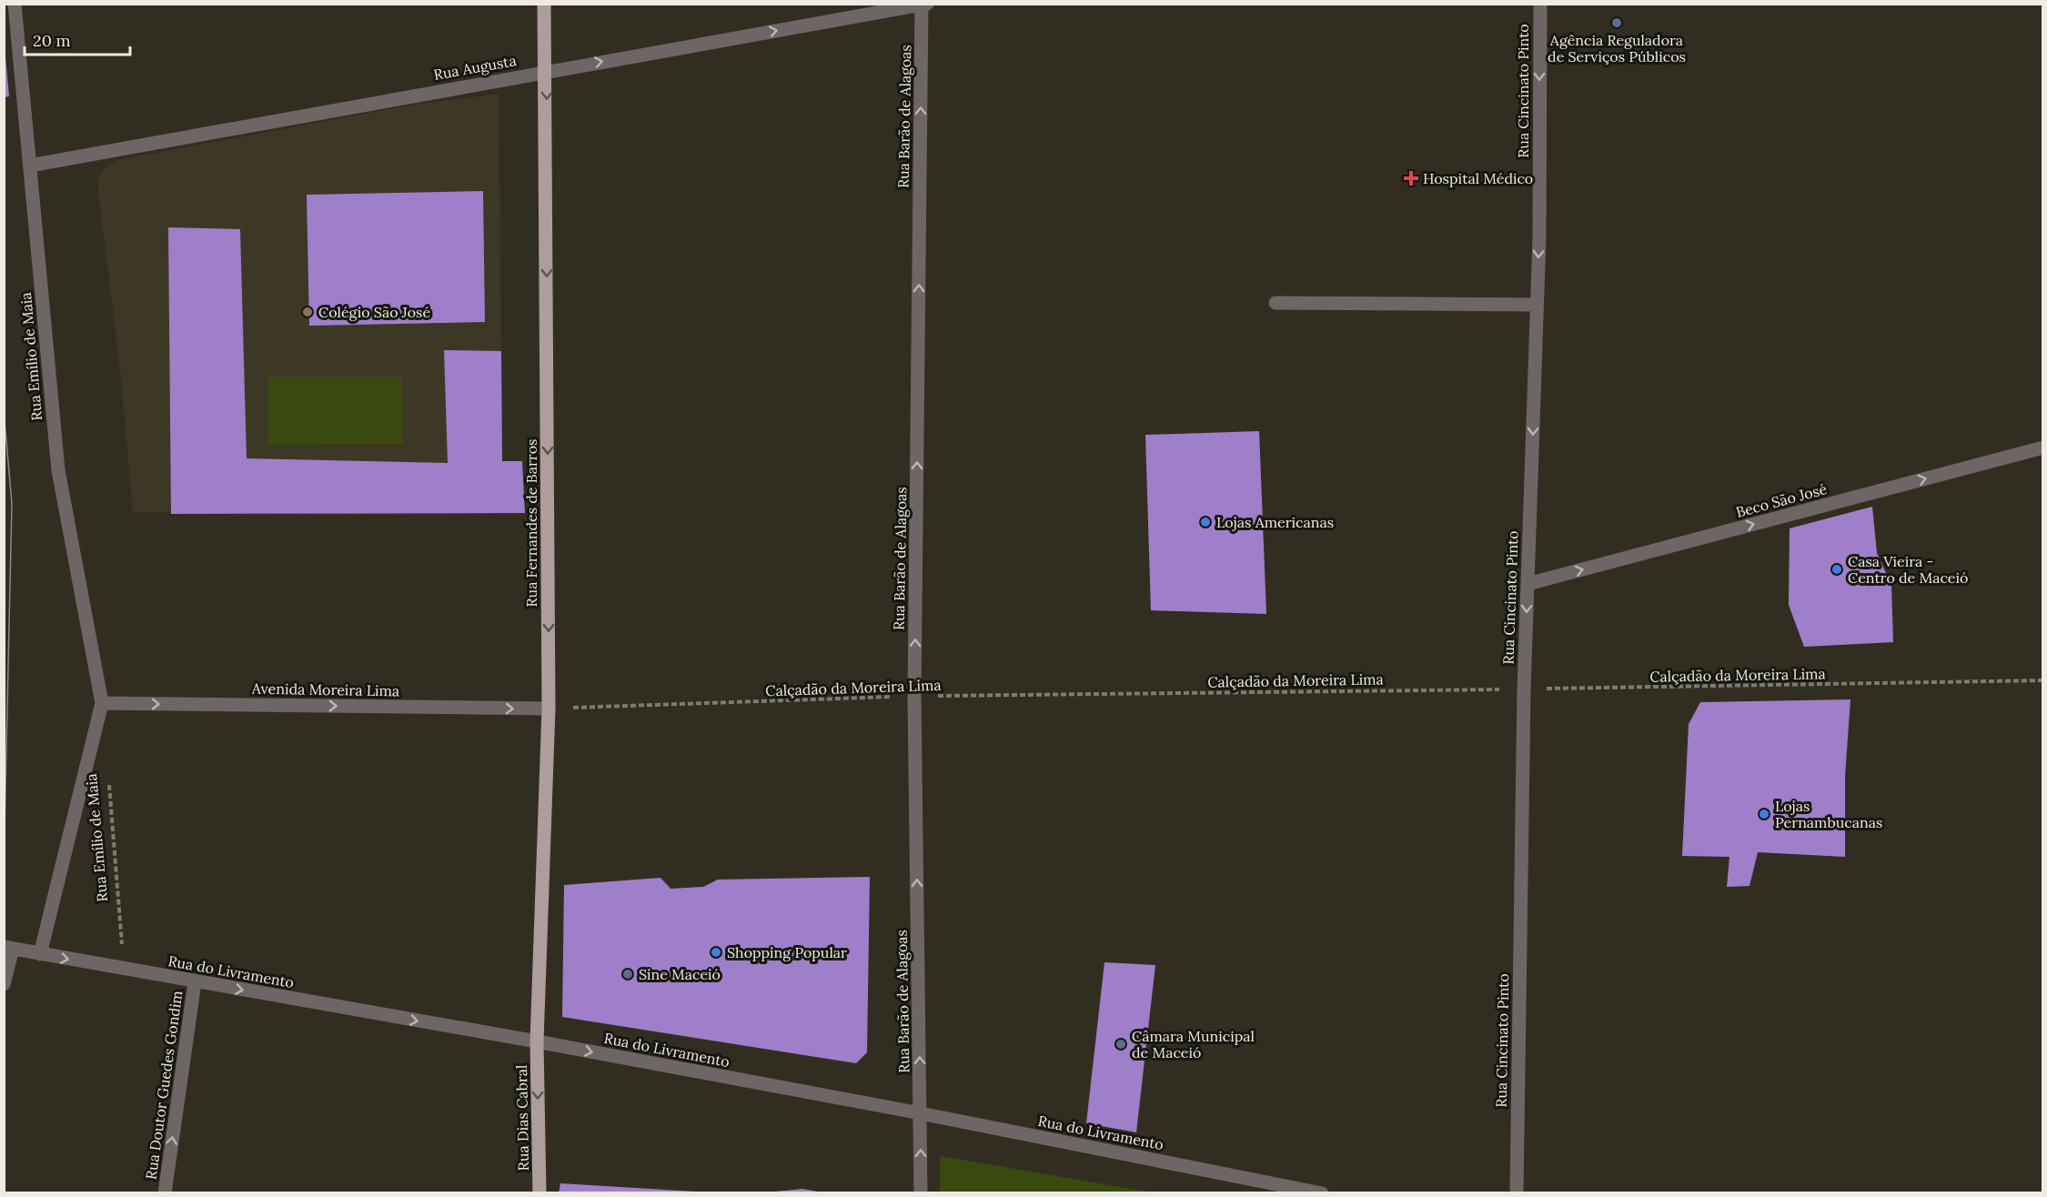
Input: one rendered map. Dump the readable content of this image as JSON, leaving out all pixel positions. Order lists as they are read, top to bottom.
{
  "streets": {
    "main road": ["Rua Fernandes de Barros", "Rua Dias Cabral"],
    "street": [
      "Rua Augusta",
      "Rua Cincinato Pinto",
      "Rua Barão de Alagoas",
      "Rua Emílio de Maia",
      "Beco São José",
      "Avenida Moreira Lima",
      "Rua do Livramento",
      "Rua Doutor Guedes Gondim"
    ],
    "path": ["Calçadão da Moreira Lima"]
  },
  "crossings": [
    ["Rua Augusta", "Rua Barão de Alagoas"],
    ["Rua Augusta", "Rua Emílio de Maia"],
    ["Rua Augusta", "Rua Fernandes de Barros"],
    ["Rua Cincinato Pinto", "Beco São José"],
    ["Rua Cincinato Pinto", "Calçadão da Moreira Lima"],
    ["Rua Barão de Alagoas", "Calçadão da Moreira Lima"],
    ["Rua Barão de Alagoas", "Rua do Livramento"],
    ["Rua Emílio de Maia", "Avenida Moreira Lima"],
    ["Rua Emílio de Maia", "Rua do Livramento"],
    ["Rua Fernandes de Barros", "Calçadão da Moreira Lima"],
    ["Rua Fernandes de Barros", "Avenida Moreira Lima"],
    ["Rua Fernandes de Barros", "Rua do Livramento"],
    ["Rua Fernandes de Barros", "Rua Dias Cabral"],
    ["Calçadão da Moreira Lima", "Avenida Moreira Lima"],
    ["Rua do Livramento", "Rua Doutor Guedes Gondim"],
    ["Rua do Livramento", "Rua Dias Cabral"]
  ],
  "one_way": [
    "Rua Augusta",
    "Rua Cincinato Pinto",
    "Rua Barão de Alagoas",
    "Beco São José",
    "Rua Fernandes de Barros",
    "Avenida Moreira Lima",
    "Rua do Livramento",
    "Rua Doutor Guedes Gondim",
    "Rua Dias Cabral"
  ],
  "places": {
    "other": [
      "Agência Reguladora de Serviços Públicos",
      "Colégio São José",
      "Lojas Americanas",
      "Casa Vieira - Centro de Maceió",
      "Lojas Pernambucanas",
      "Shopping Popular",
      "Sine Maceió",
      "Câmara Municipal de Maceió"
    ],
    "health": ["Hospital Médico"]
  },
  "scale_bar": "20 m"
}
